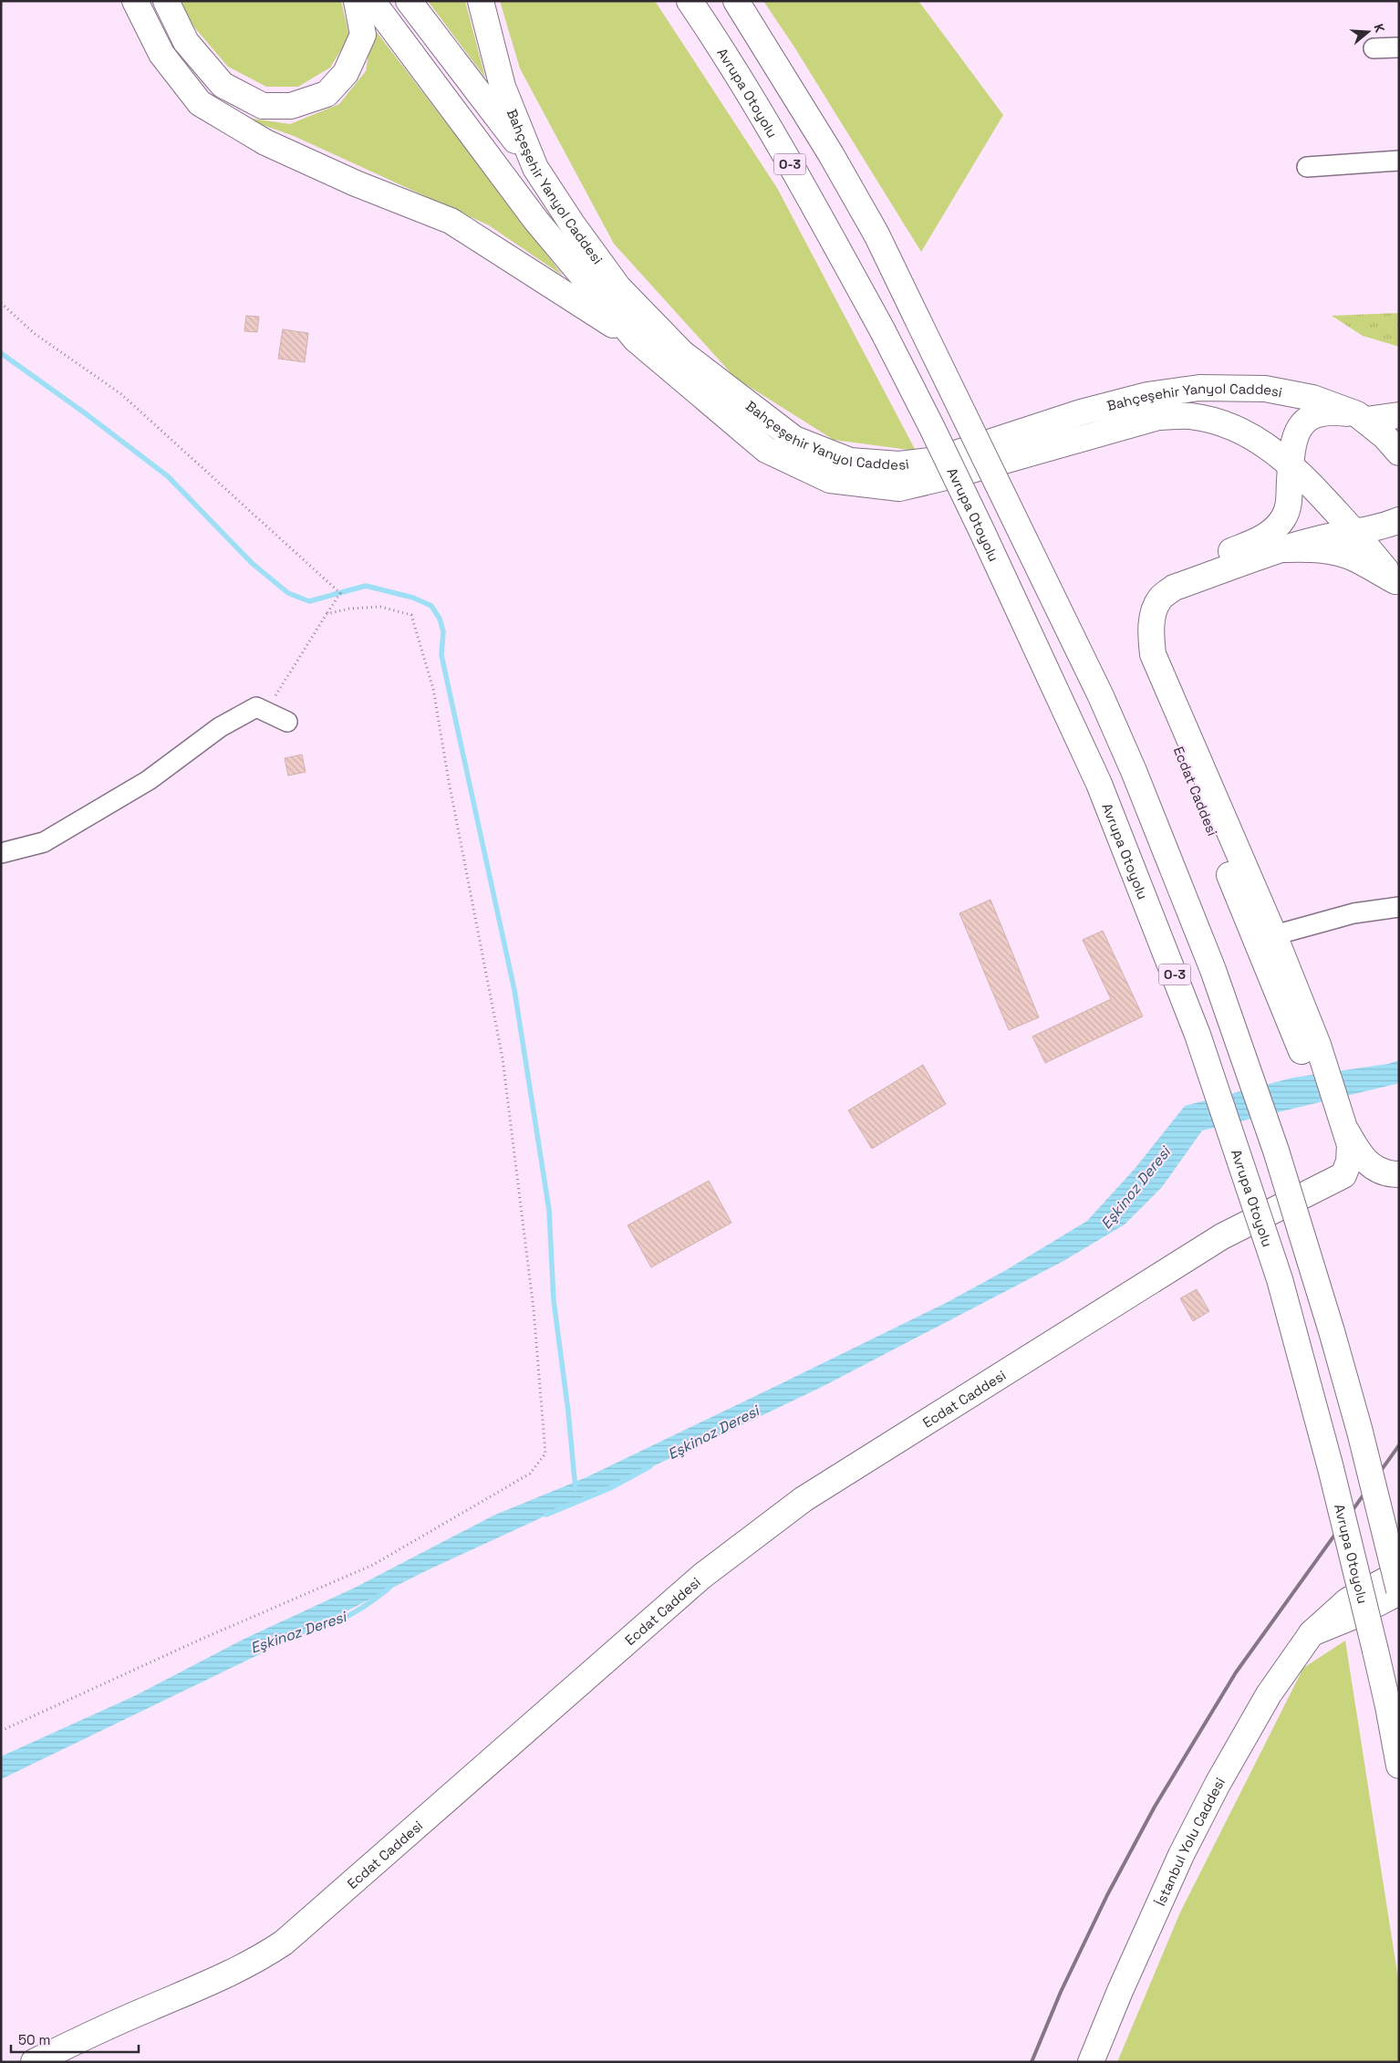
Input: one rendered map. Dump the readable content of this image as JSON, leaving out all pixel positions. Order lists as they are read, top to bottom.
{
  "streets": {
    "main road": [
      "Avrupa Otoyolu",
      "O-3",
      "Bahçeşehir Yanyol Caddesi",
      "Ecdat Caddesi",
      "İstanbul Yolu Caddesi"
    ]
  },
  "crossings": [
    ["Bahçeşehir Yanyol Caddesi", "Ecdat Caddesi"]
  ],
  "water": ["Eşkinoz Deresi"],
  "scale_bar": "50 m",
  "north": "right"
}
